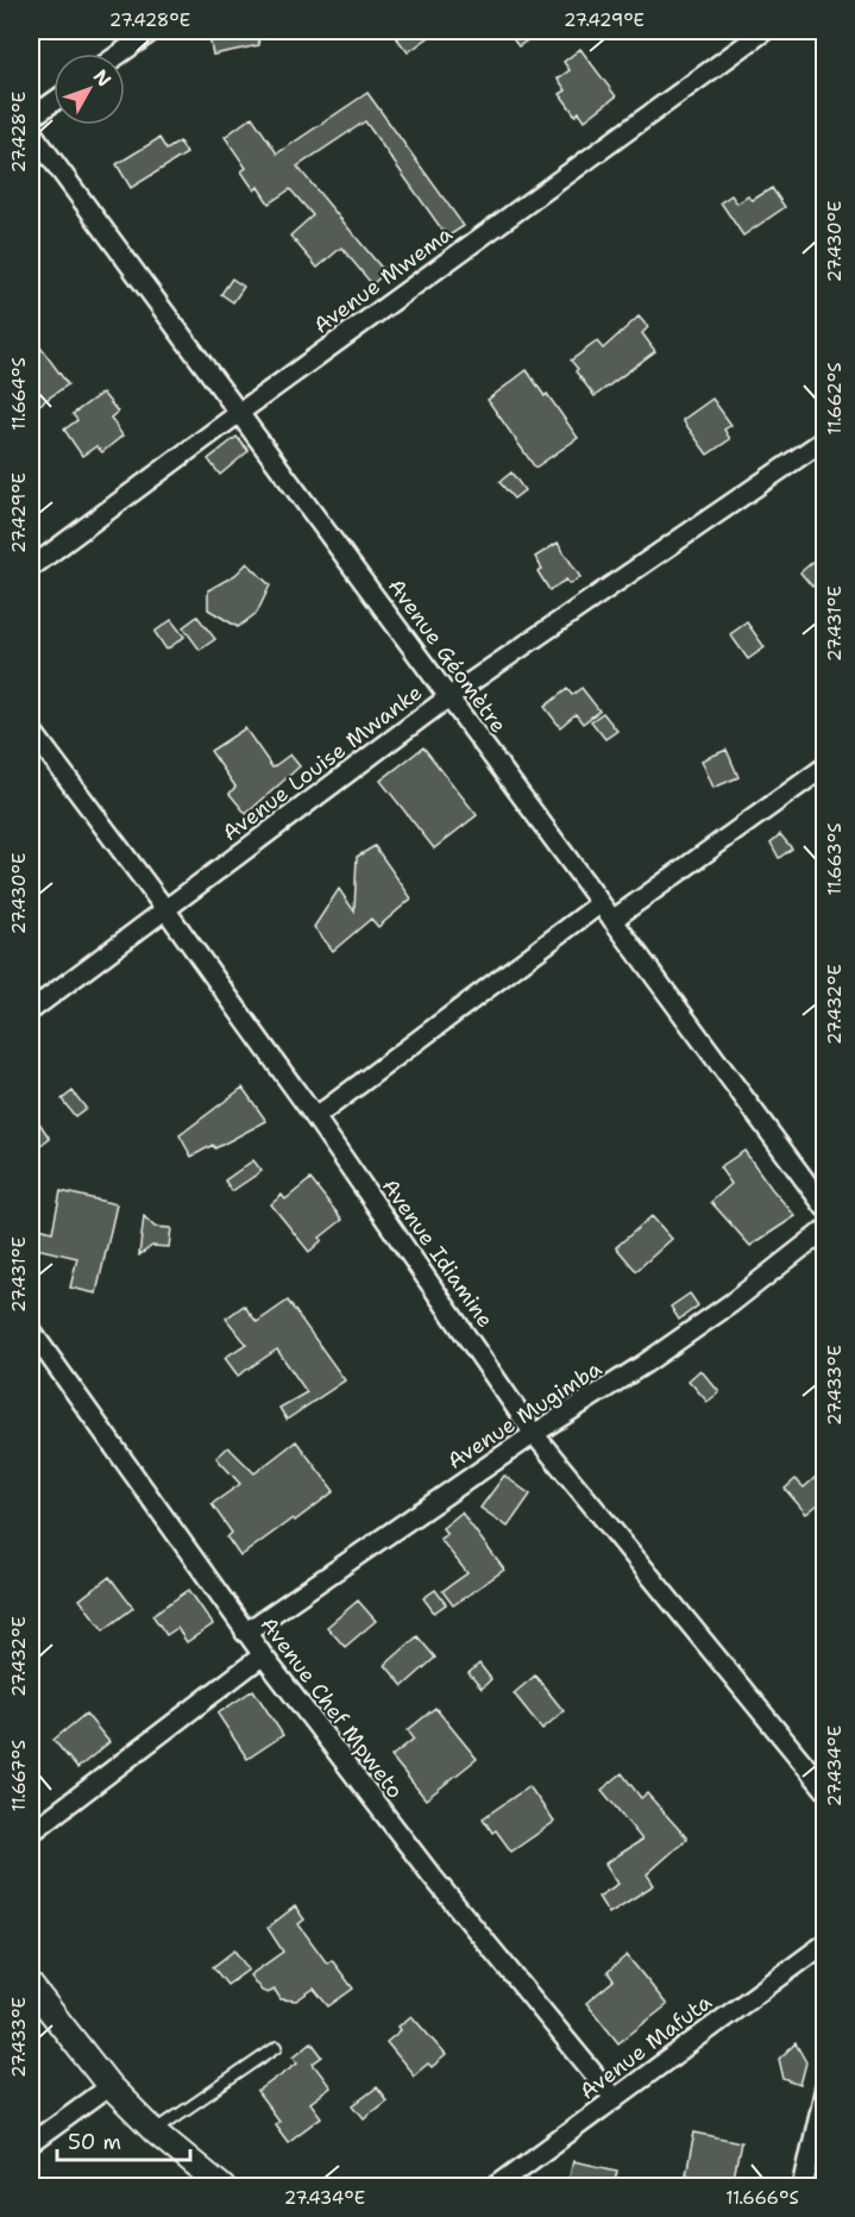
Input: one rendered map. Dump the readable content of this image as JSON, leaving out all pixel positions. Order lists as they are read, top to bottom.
{
  "streets": {
    "street": [
      "Avenue Mwema",
      "Avenue Géomètre",
      "Avenue Louise Mwanke",
      "Avenue Idiamine",
      "Avenue Mugimba",
      "Avenue Chef Mpweto",
      "Avenue Mafuta"
    ]
  },
  "crossings": [
    ["Avenue Mwema", "Avenue Géomètre"],
    ["Avenue Géomètre", "Avenue Louise Mwanke"],
    ["Avenue Louise Mwanke", "Avenue Idiamine"],
    ["Avenue Idiamine", "Avenue Mugimba"],
    ["Avenue Mugimba", "Avenue Chef Mpweto"],
    ["Avenue Chef Mpweto", "Avenue Mafuta"]
  ],
  "scale_bar": "50 m",
  "north": "top right",
  "coordinates": [
    "27.428°E",
    "27.429°E",
    "27.430°E",
    "11.664°S",
    "11.662°S",
    "27.431°E",
    "11.663°S",
    "27.432°E",
    "27.433°E",
    "27.434°E",
    "11.667°S",
    "11.666°S"
  ]
}
